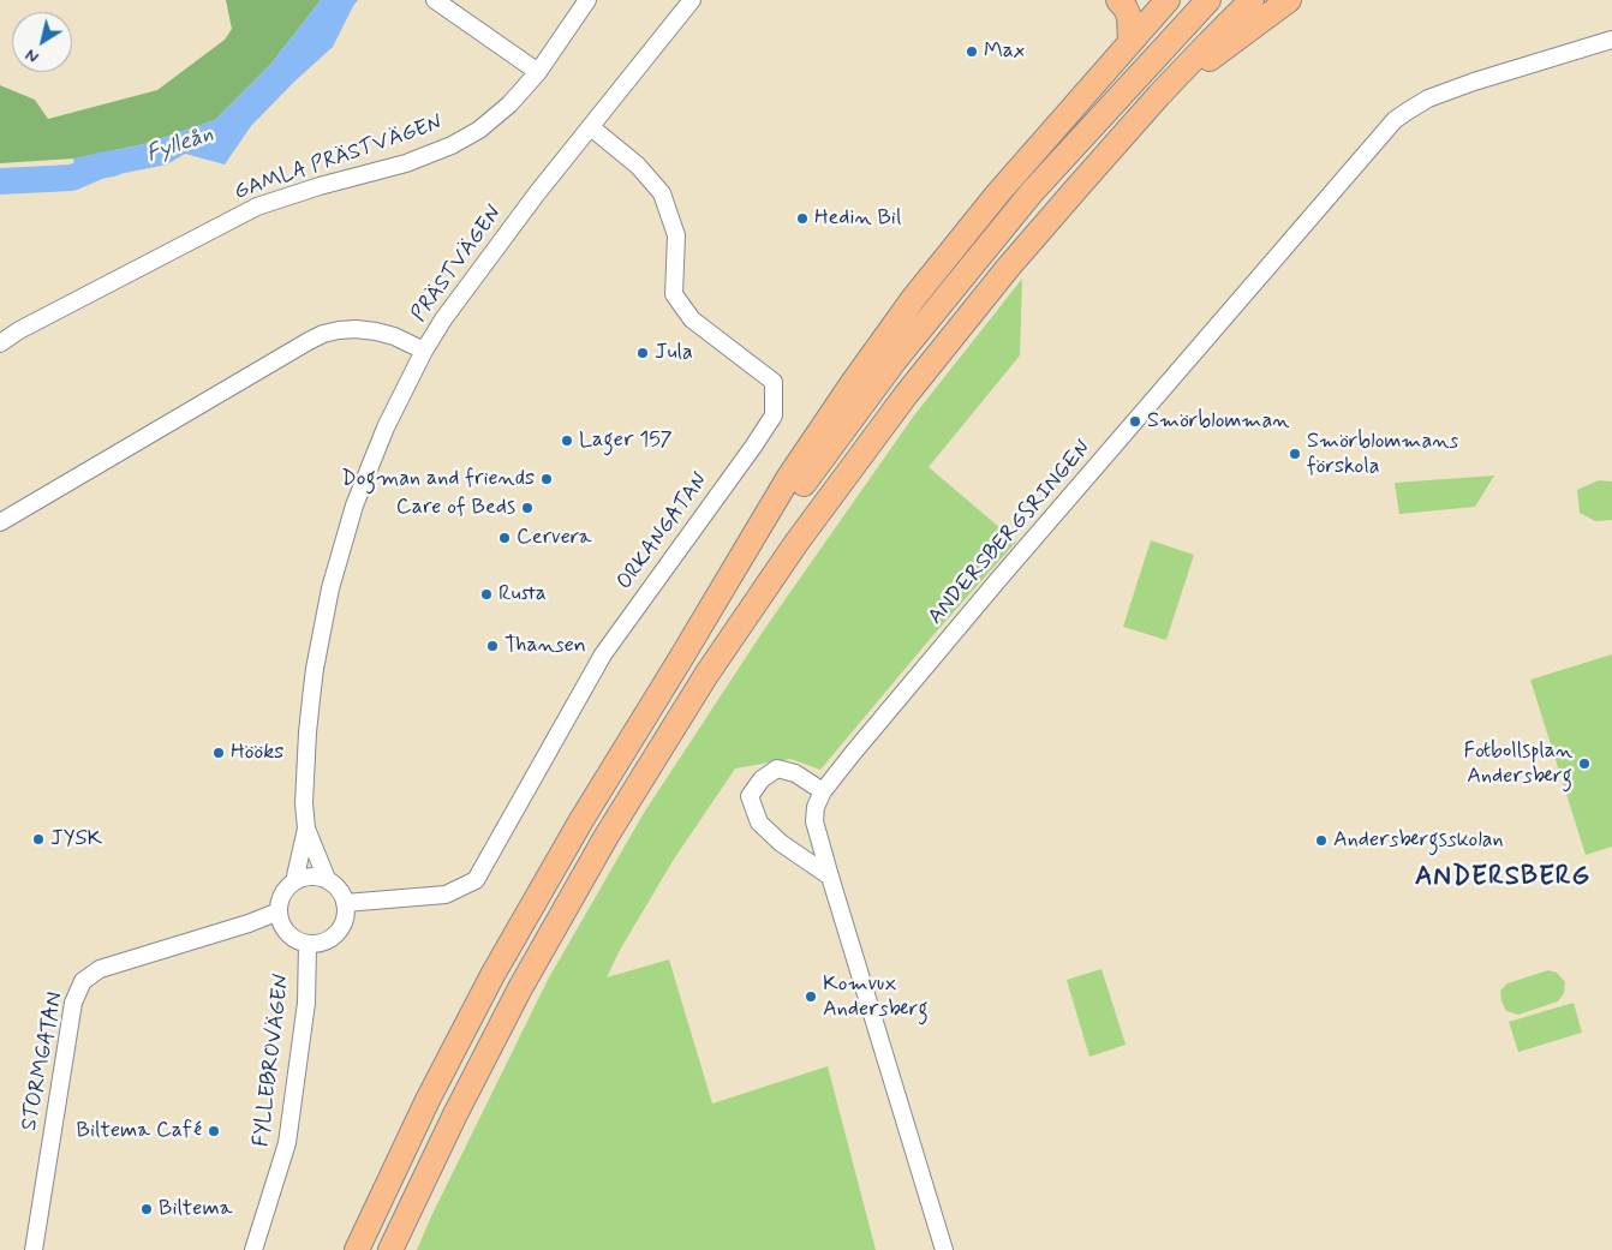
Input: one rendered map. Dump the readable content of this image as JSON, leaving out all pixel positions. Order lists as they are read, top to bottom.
{
  "streets": {
    "street": [
      "GAMLA PRÄSTVÄGEN",
      "PRÄSTVÄGEN",
      "ORKANGATAN",
      "ANDERSBERGSRINGEN",
      "FYLLEBROVÄGEN",
      "STORMGATAN"
    ]
  },
  "crossings": [
    ["PRÄSTVÄGEN", "ORKANGATAN"],
    ["ORKANGATAN", "FYLLEBROVÄGEN"],
    ["ORKANGATAN", "STORMGATAN"],
    ["FYLLEBROVÄGEN", "STORMGATAN"]
  ],
  "districts": ["ANDERSBERG"],
  "water": ["Fylleån"],
  "places": [
    "Max",
    "Hedin Bil",
    "Jula",
    "Smörblomman",
    "Lager 157",
    "Smörblommans förskola",
    "Dogman and friends",
    "Care of Beds",
    "Cervera",
    "Rusta",
    "Thansen",
    "Hööks",
    "Fotbollsplan Andersberg",
    "JYSK",
    "Andersbergsskolan",
    "Komvux Andersberg",
    "Biltema Café",
    "Biltema"
  ],
  "north": "bottom left"
}
